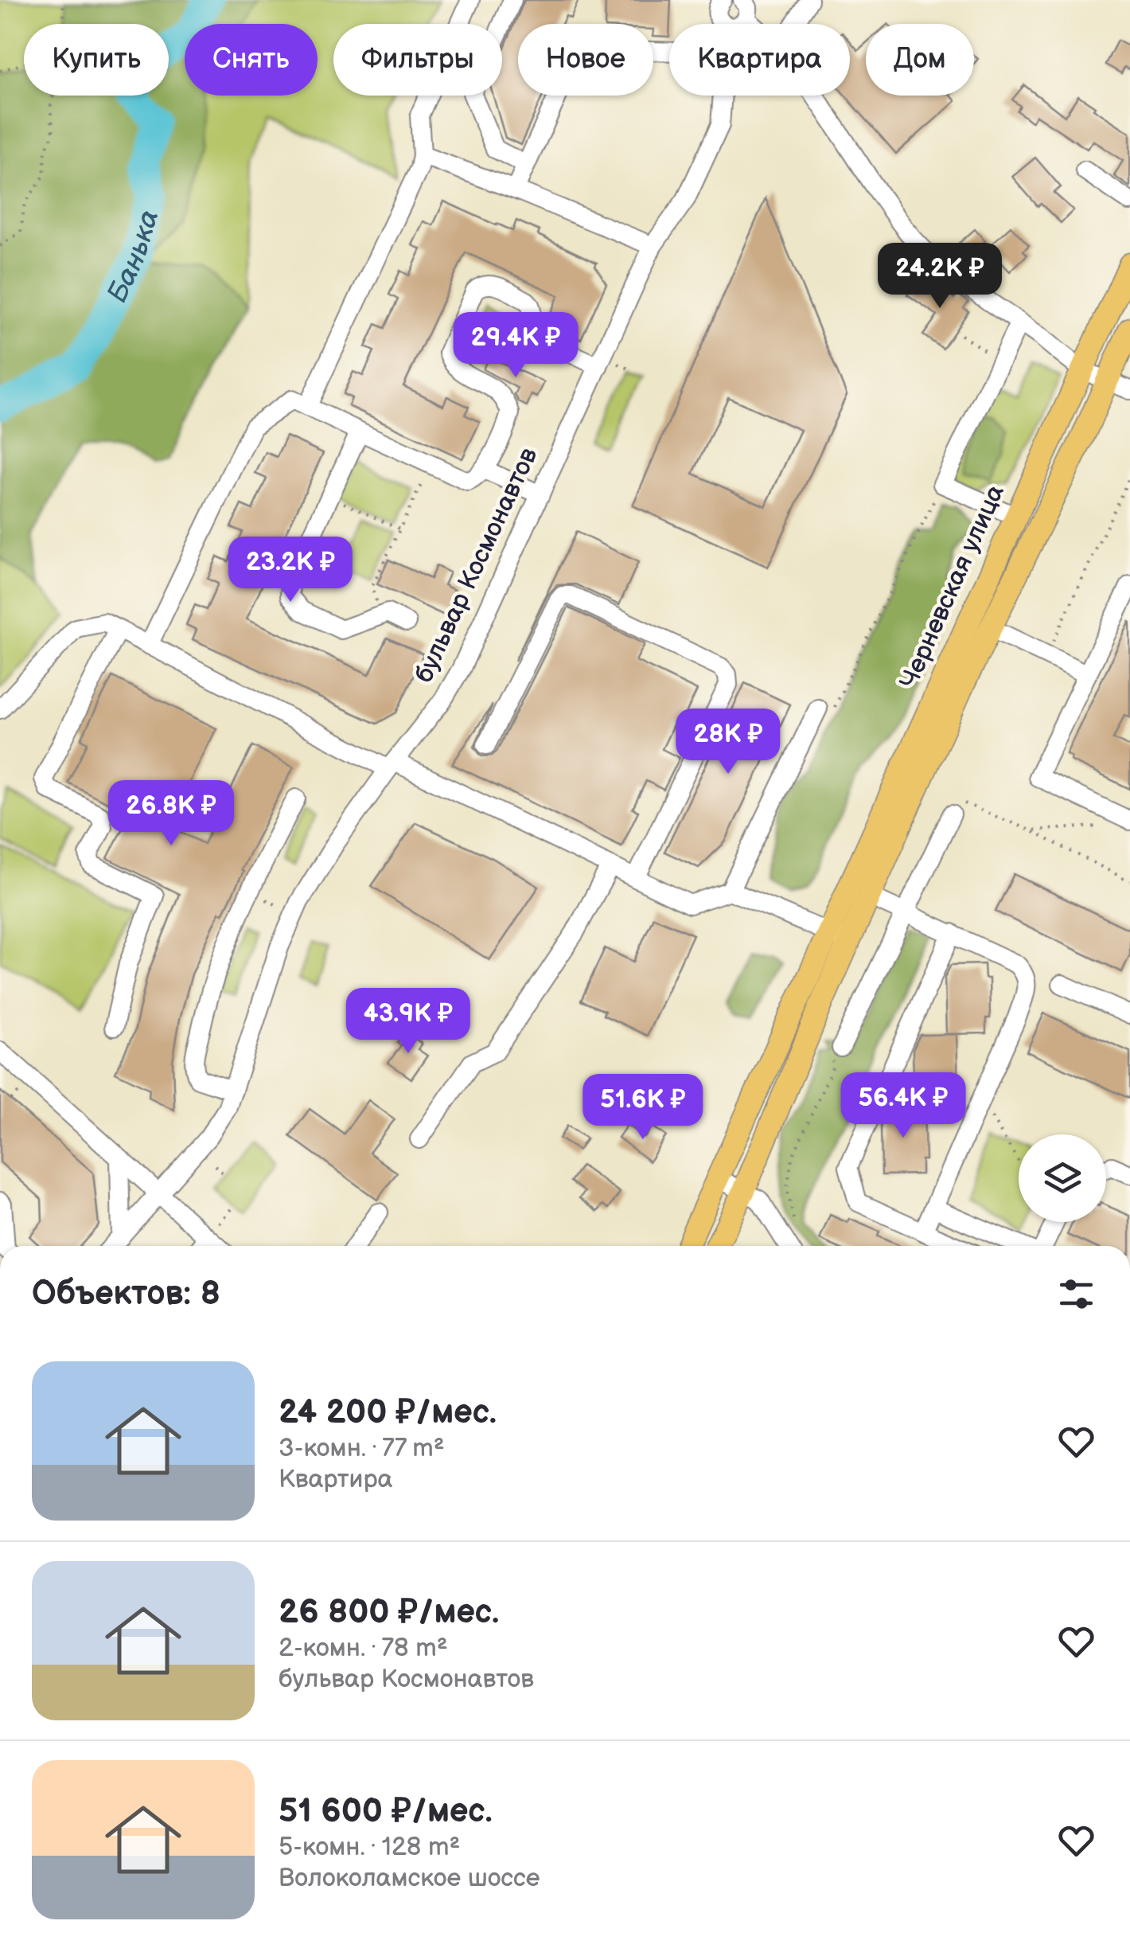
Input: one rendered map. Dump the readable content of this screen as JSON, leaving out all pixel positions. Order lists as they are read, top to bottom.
{
  "streets": {
    "main road": ["Черневская улица"],
    "street": ["бульвар Космонавтов"]
  },
  "water": ["Банька"],
  "page": {
    "chip": [
      "Купить",
      "Снять",
      "Фильтры",
      "Новое",
      "Квартира",
      "Дом"
    ],
    "price": [
      "24.2K ₽",
      "29.4K ₽",
      "23.2K ₽",
      "28K ₽",
      "26.8K ₽",
      "43.9K ₽",
      "56.4K ₽",
      "51.6K ₽"
    ],
    "heading": "Объектов: 8",
    "list": [
      {
        "name": "24 200 ₽/мес.",
        "note": "3-комн. · 77 m² · Квартира"
      },
      {
        "name": "26 800 ₽/мес.",
        "note": "2-комн. · 78 m² · бульвар Космонавтов"
      },
      {
        "name": "51 600 ₽/мес.",
        "note": "5-комн. · 128 m² · Волоколамское шоссе"
      }
    ]
  }
}
